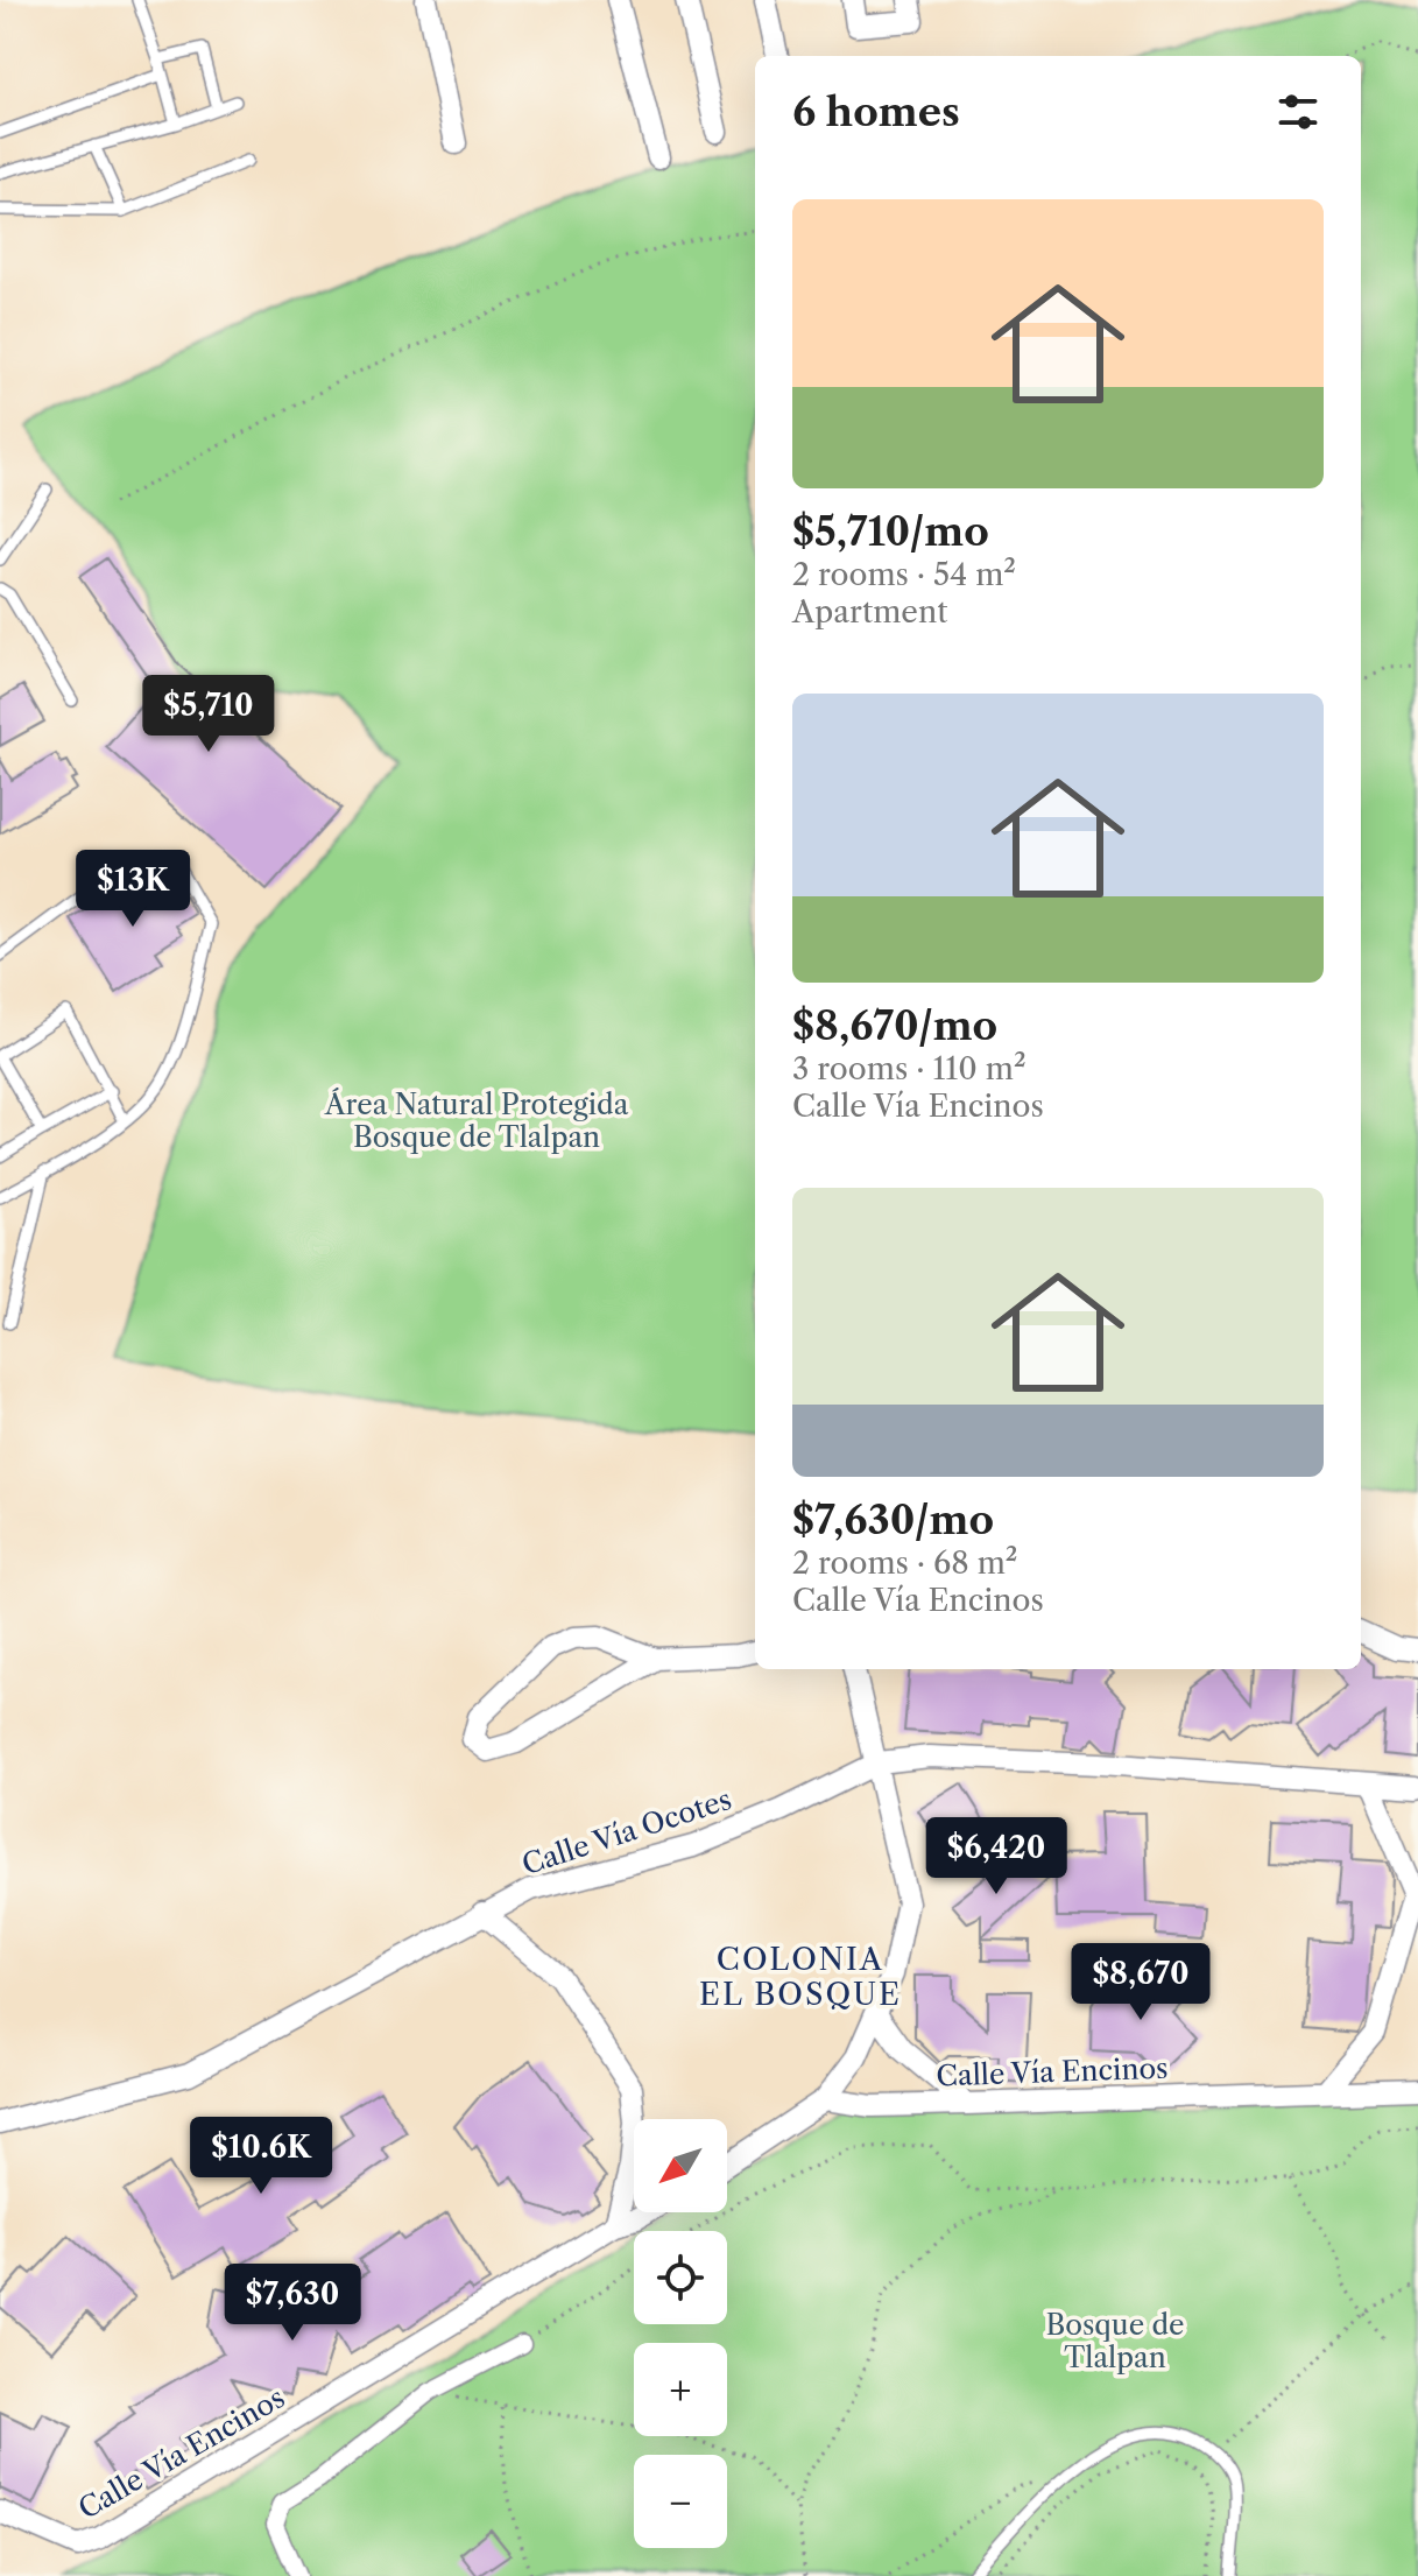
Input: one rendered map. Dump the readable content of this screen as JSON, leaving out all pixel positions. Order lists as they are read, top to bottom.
{
  "streets": {
    "street": ["Calle Vía Ocotes", "Calle Vía Encinos"]
  },
  "districts": ["COLONIA EL BOSQUE"],
  "parks": ["Área Natural Protegida Bosque de Tlalpan", "Bosque de Tlalpan"],
  "north": "bottom left",
  "page": {
    "heading": "6 homes",
    "list": [
      {
        "name": "$5,710/mo",
        "note": "2 rooms · 54 m² · Apartment"
      },
      {
        "name": "$8,670/mo",
        "note": "3 rooms · 110 m² · Calle Vía Encinos"
      },
      {
        "name": "$7,630/mo",
        "note": "2 rooms · 68 m² · Calle Vía Encinos"
      }
    ],
    "price": [
      "$5,710",
      "$13K",
      "$6,420",
      "$8,670",
      "$10.6K",
      "$7,630"
    ],
    "map_buttons": ["+", "−"]
  }
}
